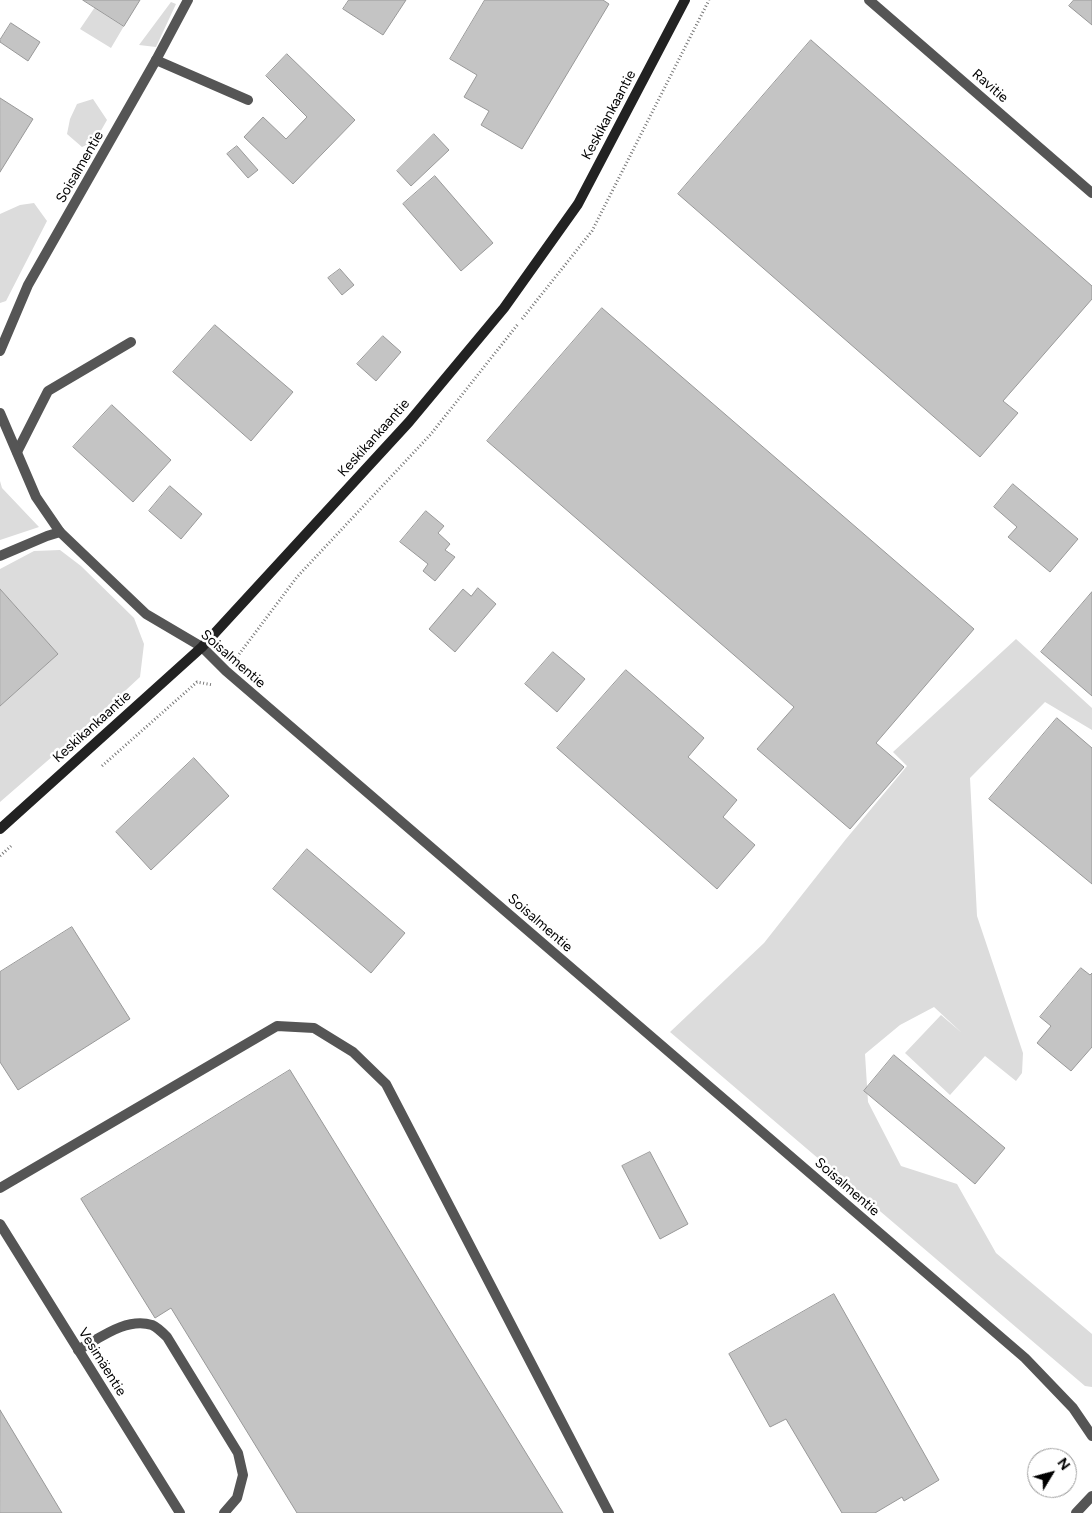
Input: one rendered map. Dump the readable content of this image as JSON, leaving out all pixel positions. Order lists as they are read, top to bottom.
{
  "streets": {
    "street": [
      "Ravitie",
      "Keskikankaantie",
      "Soisalmentie",
      "Vesimäentie"
    ]
  },
  "crossings": [
    ["Keskikankaantie", "Soisalmentie"]
  ],
  "north": "top right"
}
